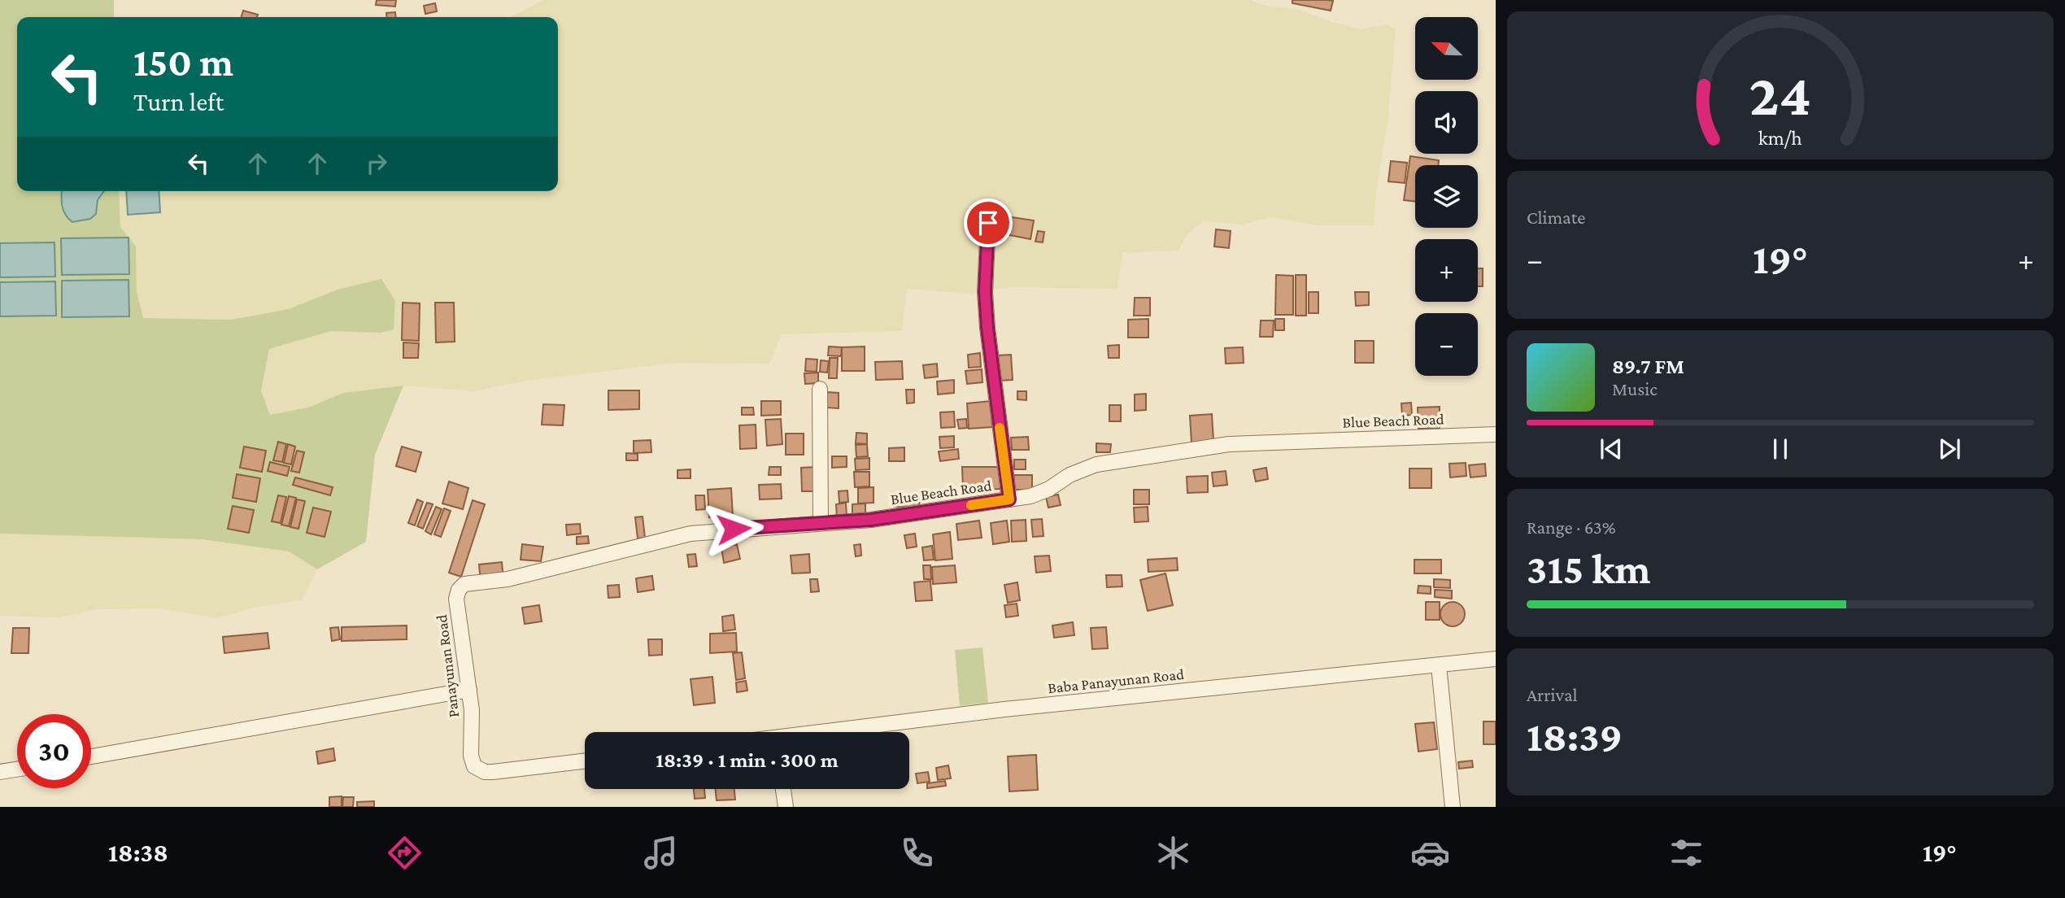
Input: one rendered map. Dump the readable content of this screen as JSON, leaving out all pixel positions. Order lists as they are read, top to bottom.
{
  "streets": {
    "street": ["Blue Beach Road", "Panayunan Road", "Baba Panayunan Road"]
  },
  "crossings": [
    ["Blue Beach Road", "Panayunan Road"]
  ],
  "north": "top left",
  "page": {
    "map_buttons": ["+", "−"],
    "turn": ["150 m", "Turn left"],
    "tile": [
      "Climate",
      ["Range · 63%", "315 km"],
      ["Arrival", "18:39"]
    ],
    "heat": ["−", "19°", "+"],
    "song": ["89.7 FM", "Music"],
    "limit": "30",
    "trip": "18:39 · 1 min · 300 m",
    "tabs": ["18:38", "19°"],
    "gauge": ["24", "km/h"]
  }
}
